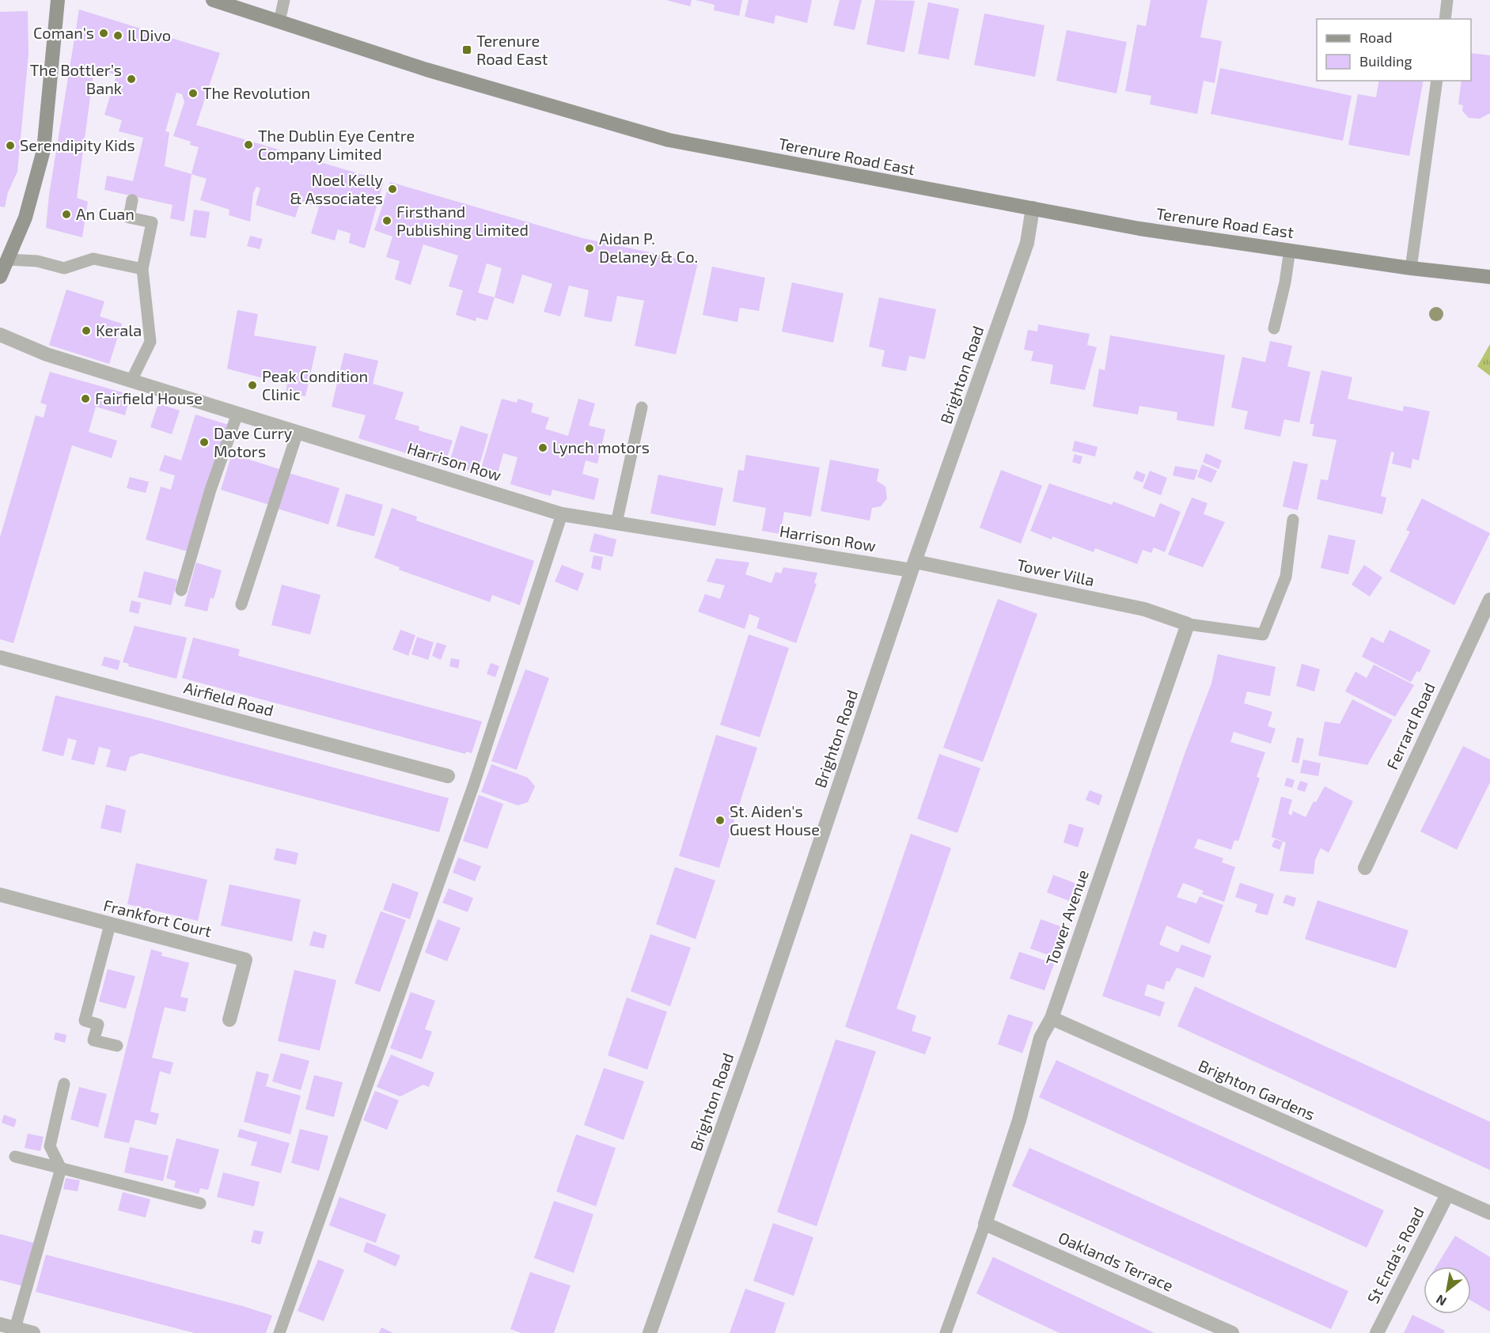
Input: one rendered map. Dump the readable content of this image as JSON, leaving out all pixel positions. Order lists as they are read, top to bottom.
{
  "streets": {
    "main road": ["Terenure Road East"],
    "street": [
      "Brighton Road",
      "Harrison Row",
      "Tower Villa",
      "Airfield Road",
      "Ferrard Road",
      "Tower Avenue",
      "Frankfort Court",
      "Brighton Gardens",
      "St Enda's Road",
      "Oaklands Terrace"
    ]
  },
  "crossings": [
    ["Terenure Road East", "Brighton Road"],
    ["Brighton Road", "Harrison Row"],
    ["Brighton Road", "Tower Villa"],
    ["Harrison Row", "Tower Villa"],
    ["Tower Villa", "Tower Avenue"],
    ["Tower Avenue", "Brighton Gardens"],
    ["Tower Avenue", "Oaklands Terrace"],
    ["Brighton Gardens", "St Enda's Road"]
  ],
  "places": {
    "other": [
      "Coman's",
      "Il Divo",
      "The Bottler’s Bank",
      "The Revolution",
      "The Dublin Eye Centre Company Limited",
      "Serendipity Kids",
      "Noel Kelly & Associates",
      "An Cuan",
      "Firsthand Publishing Limited",
      "Aidan P. Delaney & Co.",
      "Kerala",
      "Peak Condition Clinic",
      "Fairfield House",
      "Dave Curry Motors",
      "Lynch motors",
      "St. Aiden's Guest House"
    ],
    "transit": ["Terenure Road East"]
  },
  "legend": ["Road", "Building"],
  "north": "bottom left"
}
